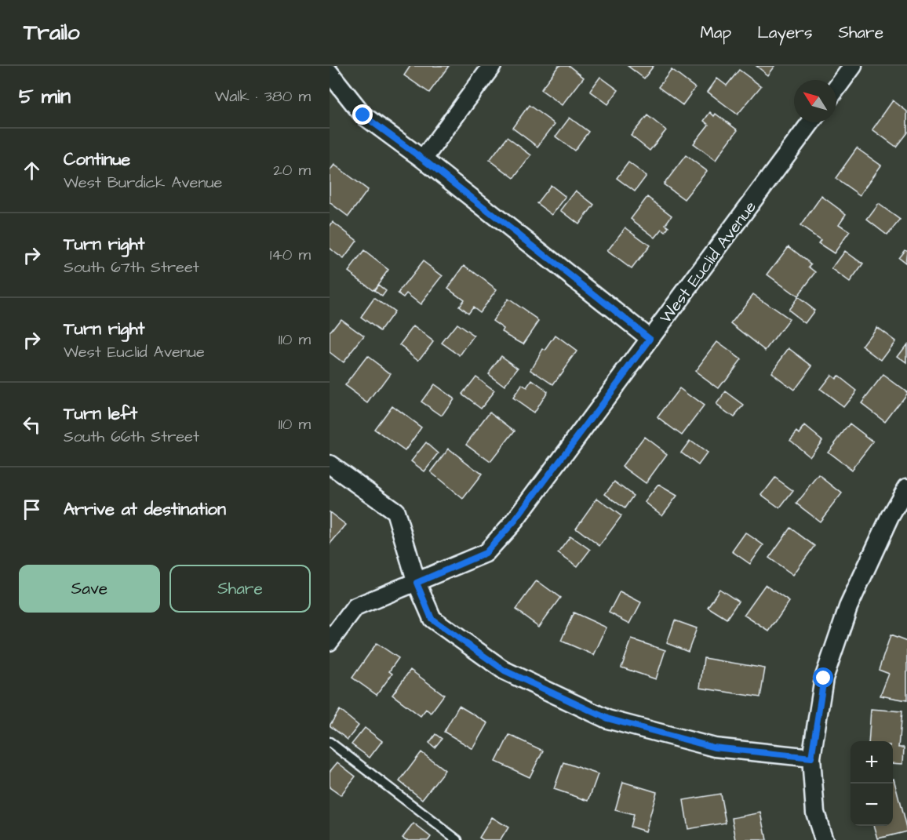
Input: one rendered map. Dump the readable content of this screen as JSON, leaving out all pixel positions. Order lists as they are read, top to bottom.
{
  "streets": {
    "street": ["West Euclid Avenue"]
  },
  "north": "top left",
  "page": {
    "header": "Trailo",
    "nav": ["Map", "Layers", "Share"],
    "heading": ["5 min", "Walk · 380 m"],
    "list": [
      ["Continue", "West Burdick Avenue", "20 m"],
      ["Turn right", "South 67th Street", "140 m"],
      ["Turn right", "West Euclid Avenue", "110 m"],
      ["Turn left", "South 66th Street", "110 m"],
      "Arrive at destination"
    ],
    "buttons": ["Save", "Share"],
    "map_buttons": ["+", "−"]
  }
}
